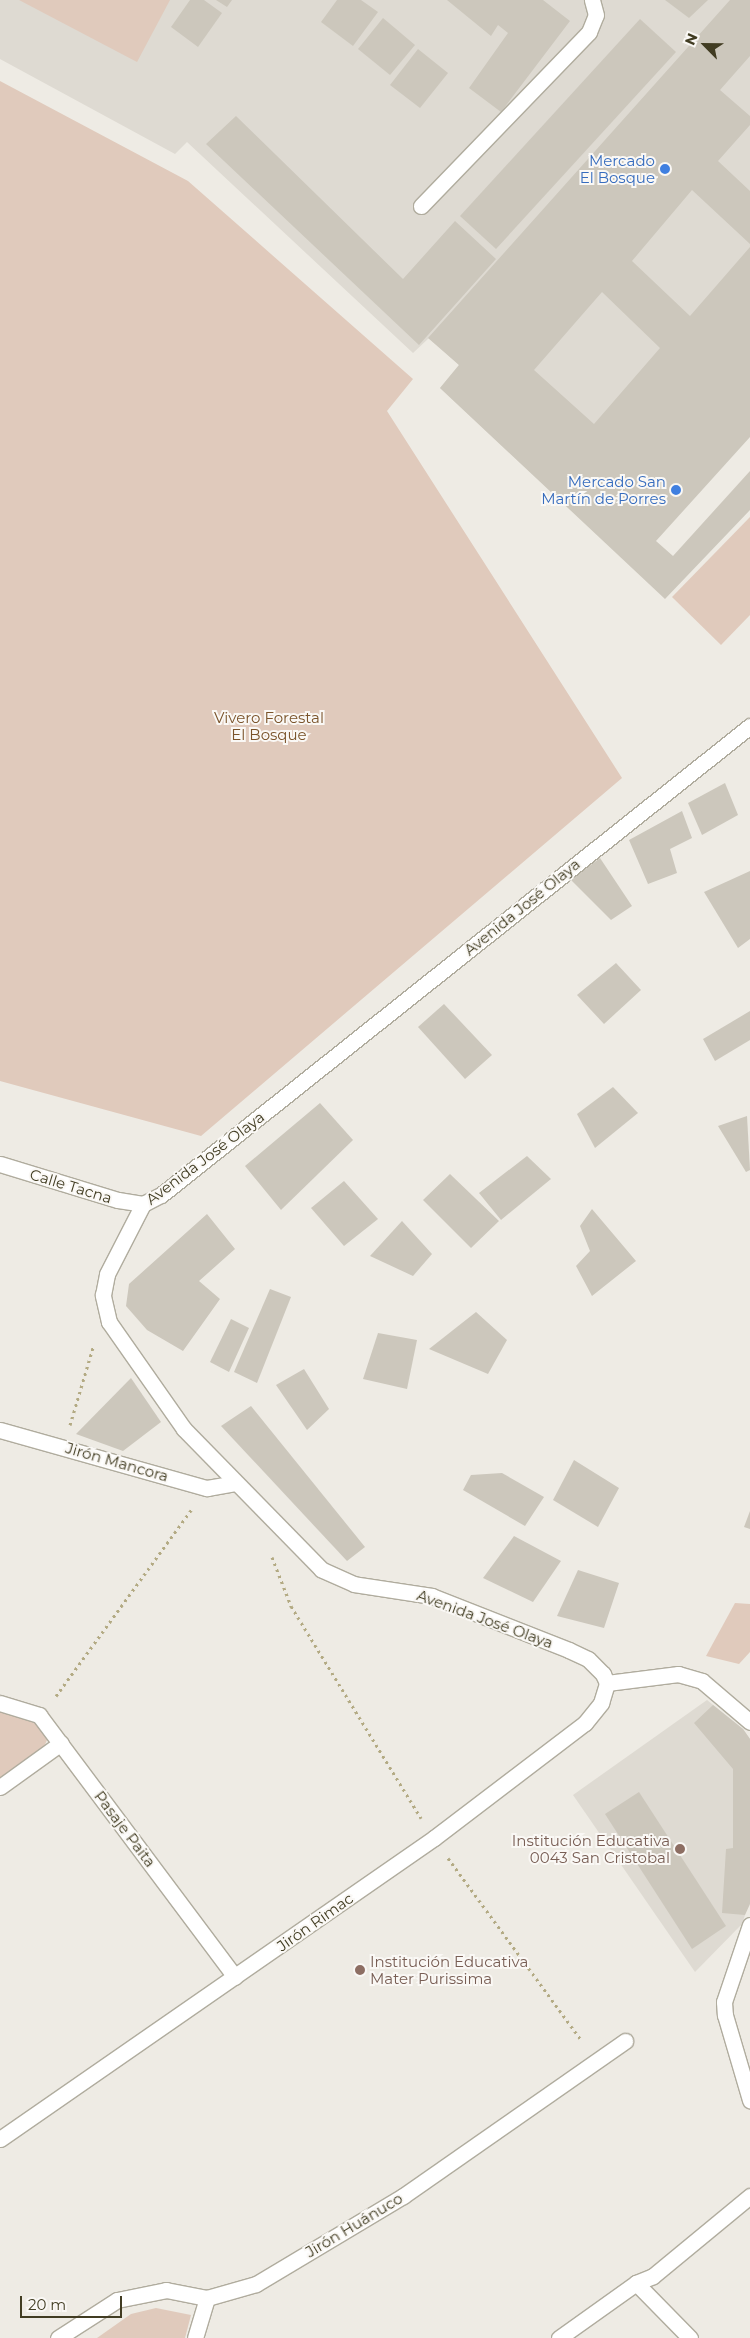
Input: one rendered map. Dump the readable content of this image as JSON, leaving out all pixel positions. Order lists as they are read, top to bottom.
{
  "streets": {
    "street": [
      "Avenida José Olaya",
      "Calle Tacna",
      "Jirón Mancora",
      "Pasaje Paita",
      "Jirón Rimac",
      "Jirón Huánuco"
    ]
  },
  "crossings": [
    ["Avenida José Olaya", "Calle Tacna"],
    ["Avenida José Olaya", "Jirón Mancora"],
    ["Avenida José Olaya", "Jirón Rimac"],
    ["Pasaje Paita", "Jirón Rimac"]
  ],
  "parks": ["Vivero Forestal El Bosque"],
  "places": [
    "Mercado El Bosque",
    "Mercado San Martín de Porres",
    "Institución Educativa 0043 San Cristobal",
    "Institución Educativa Mater Purissima"
  ],
  "scale_bar": "20 m",
  "north": "top left"
}
